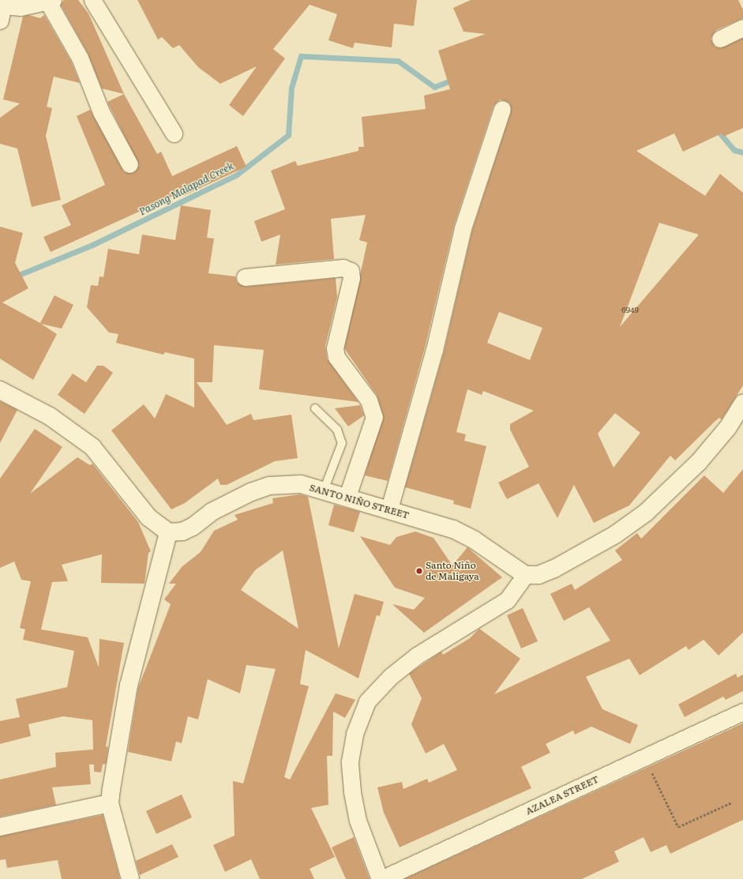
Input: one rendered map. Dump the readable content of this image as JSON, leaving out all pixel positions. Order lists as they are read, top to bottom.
{
  "streets": {
    "main road": ["SANTO NIÑO STREET"],
    "street": ["AZALEA STREET"]
  },
  "water": ["Pasong Malapad Creek"],
  "places": ["Santo Niño de Maligaya"],
  "house_numbers": ["6949"]
}
